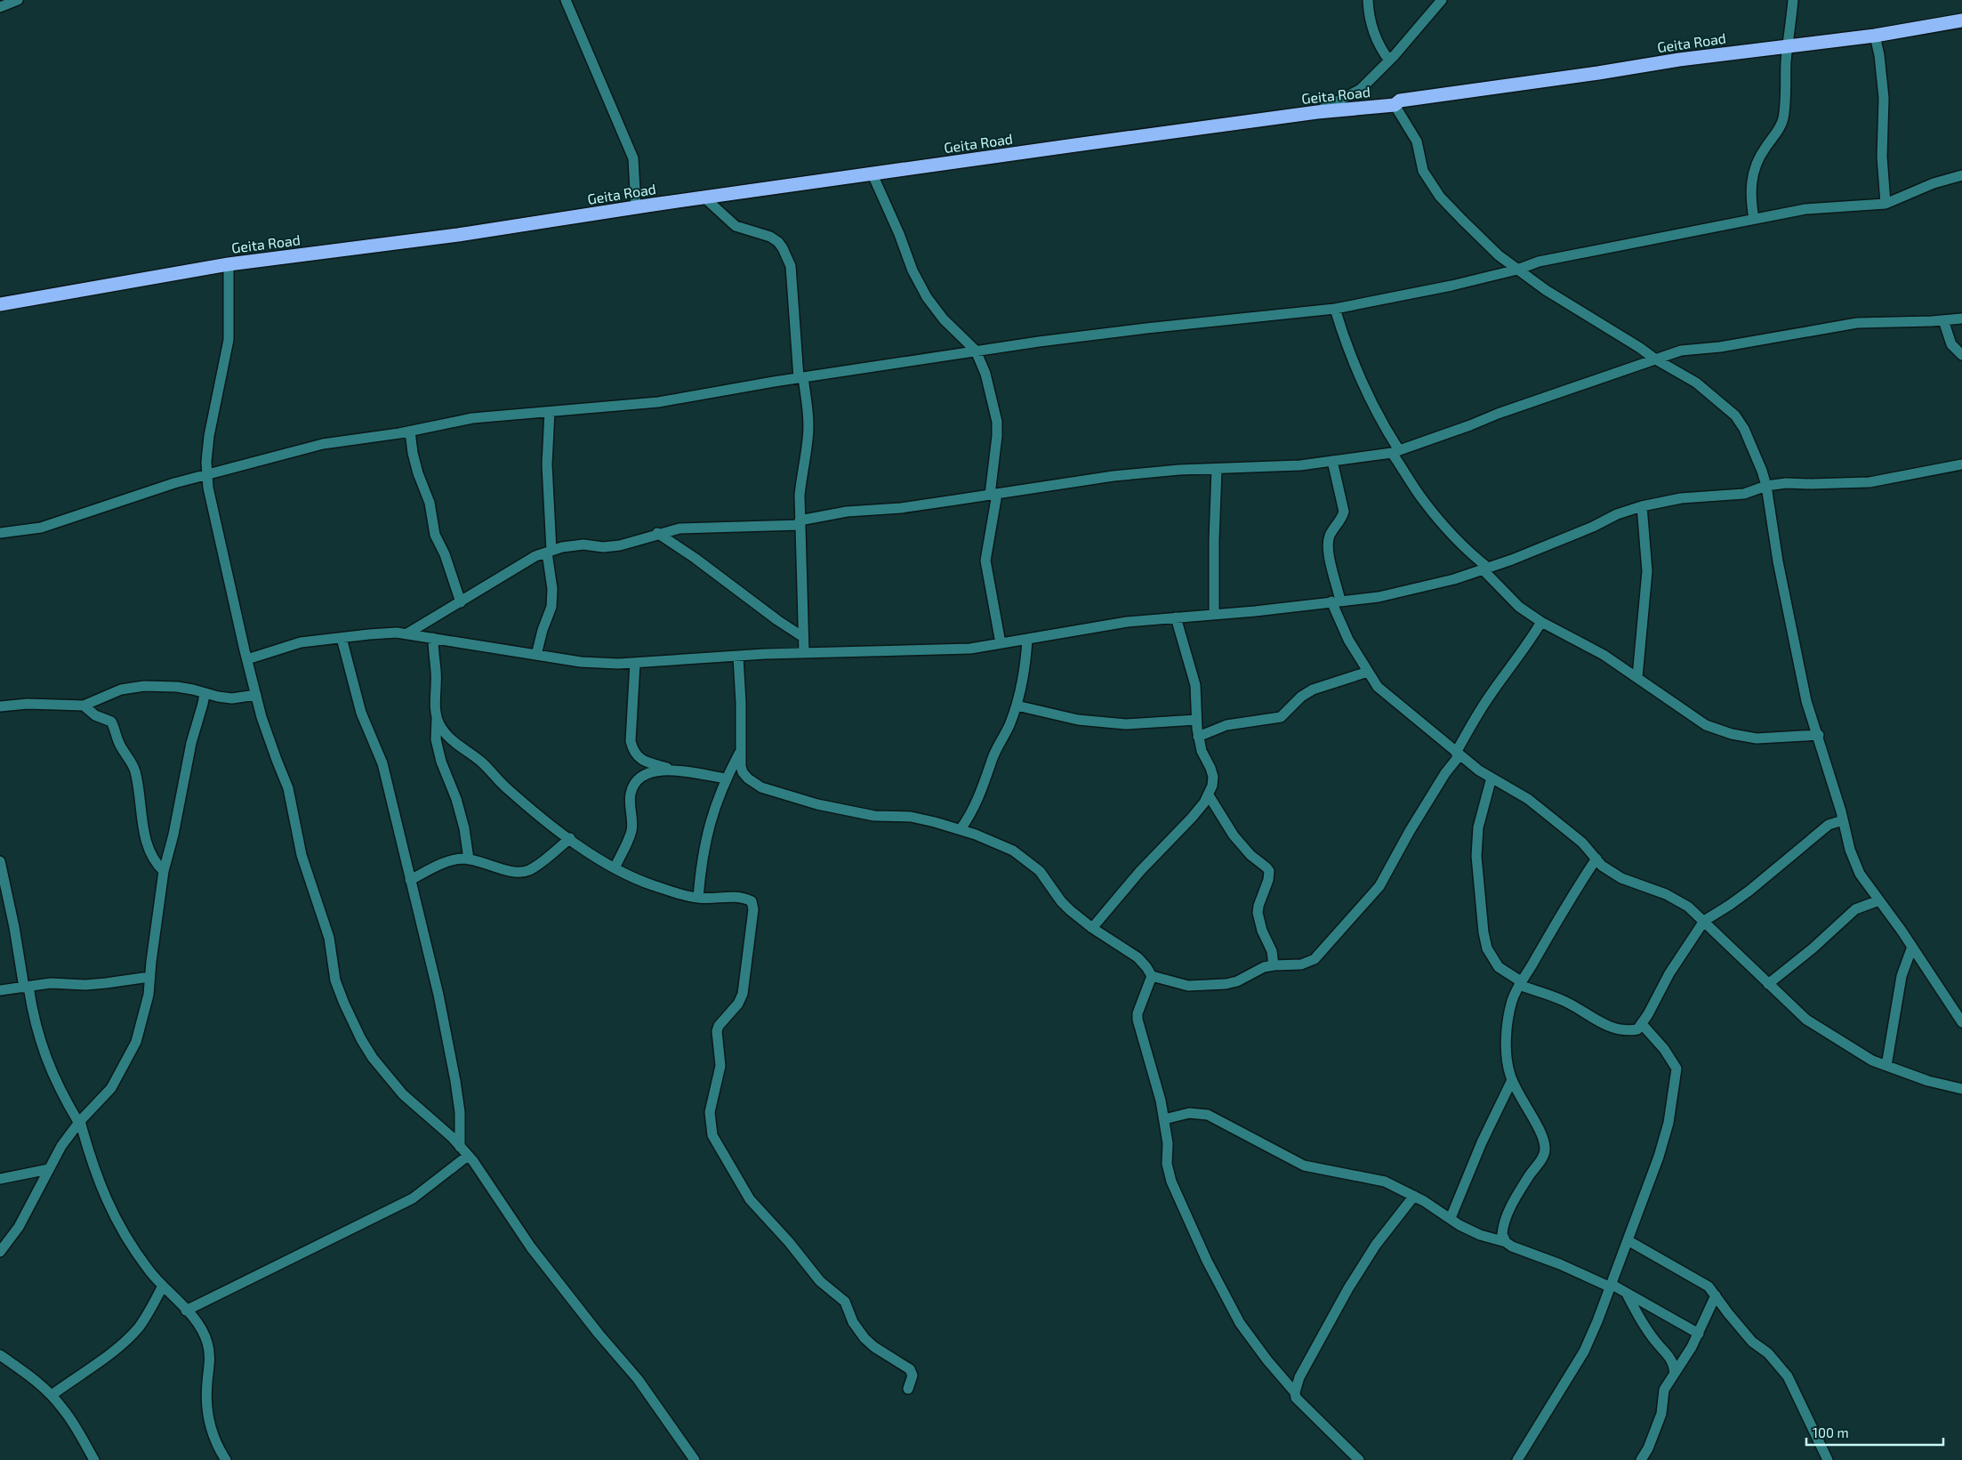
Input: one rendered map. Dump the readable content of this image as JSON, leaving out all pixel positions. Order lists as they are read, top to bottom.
{
  "streets": {
    "highway": ["Geita Road"]
  },
  "scale_bar": "100 m"
}
